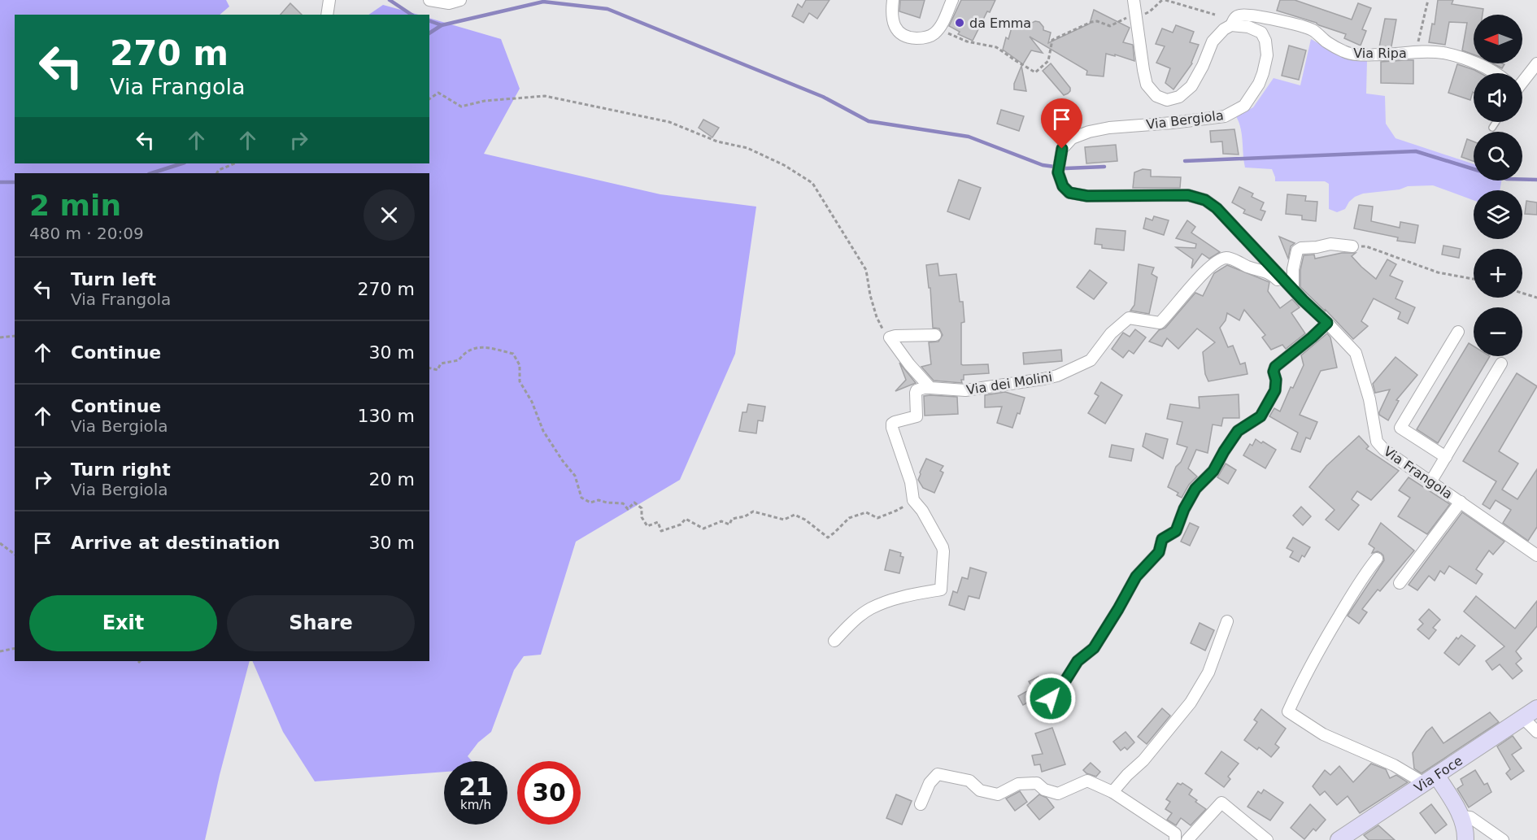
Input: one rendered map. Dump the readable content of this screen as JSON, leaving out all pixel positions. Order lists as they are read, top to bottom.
{
  "streets": {
    "main road": ["Via Foce"],
    "street": [
      "Via Ripa",
      "Via Bergiola",
      "Via dei Molini",
      "Via Frangola"
    ]
  },
  "crossings": [
    ["Via Ripa", "Via Bergiola"],
    ["Via Bergiola", "Via dei Molini"],
    ["Via Bergiola", "Via Frangola"],
    ["Via dei Molini", "Via Frangola"]
  ],
  "places": ["da Emma"],
  "north": "left",
  "page": {
    "map_buttons": ["+", "−"],
    "turn": ["270 m", "Via Frangola"],
    "heading": ["2 min", "480 m · 20:09"],
    "list": [
      {
        "name": "Turn left",
        "note": "Via Frangola",
        "value": "270 m"
      },
      {
        "name": "Continue",
        "value": "30 m"
      },
      {
        "name": "Continue",
        "note": "Via Bergiola",
        "value": "130 m"
      },
      {
        "name": "Turn right",
        "note": "Via Bergiola",
        "value": "20 m"
      },
      {
        "name": "Arrive at destination",
        "value": "30 m"
      }
    ],
    "buttons": ["Exit", "Share"],
    "speed": "21 km/h",
    "limit": "30"
  }
}
